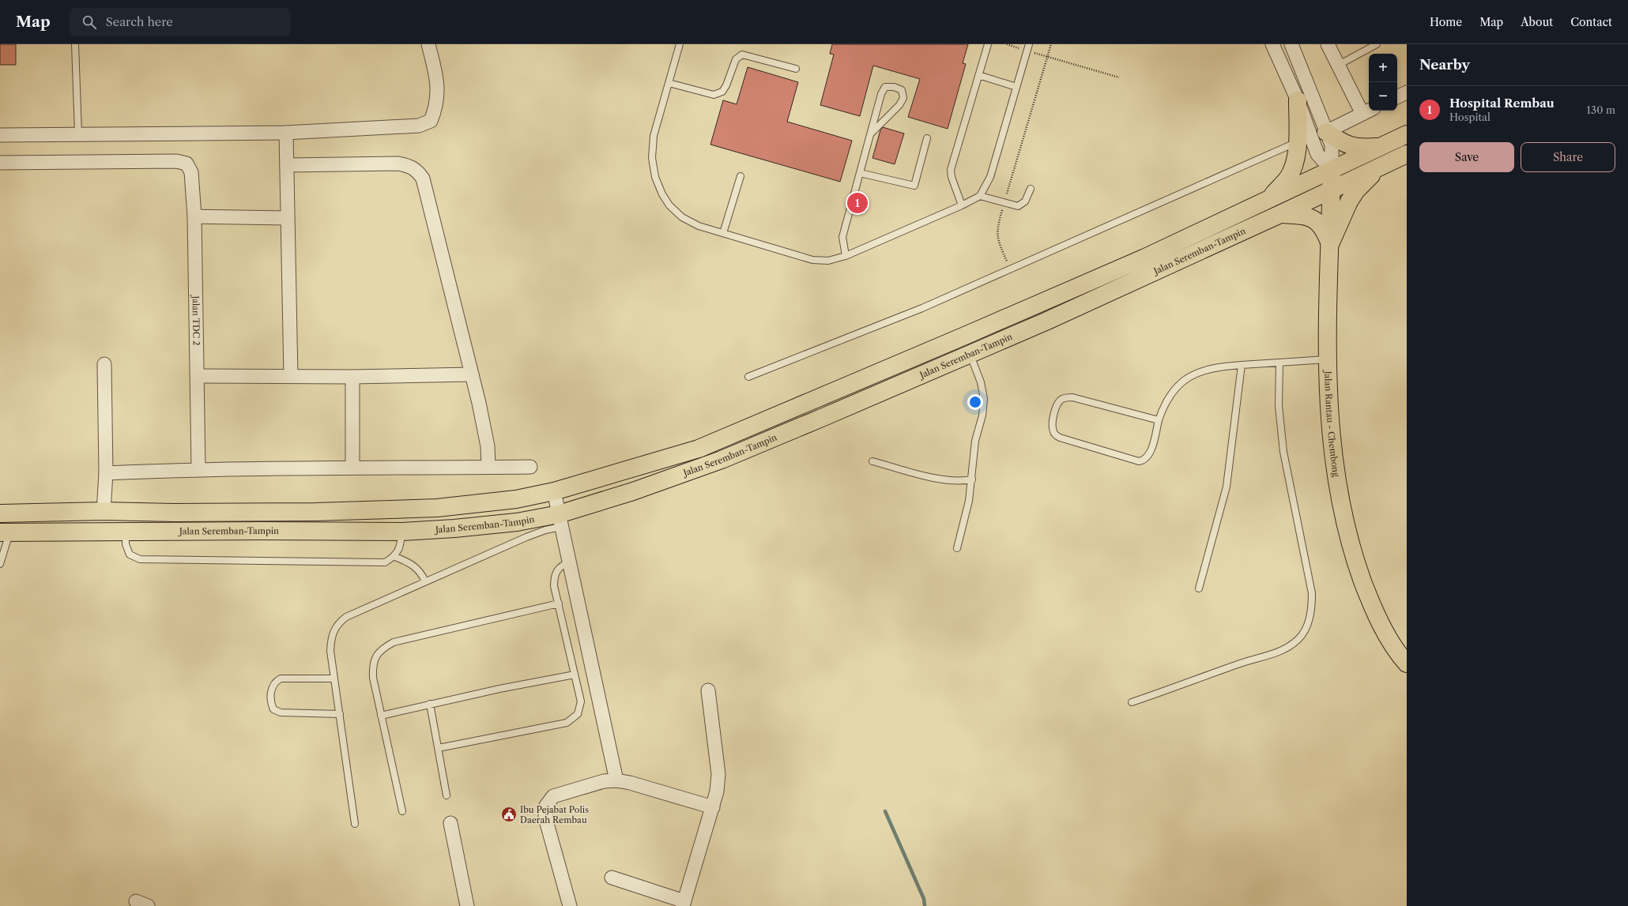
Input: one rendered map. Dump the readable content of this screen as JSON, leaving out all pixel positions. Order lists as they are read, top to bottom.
{
  "streets": {
    "main road": ["Jalan Seremban-Tampin", "Jalan Rantau - Chembong"],
    "street": ["Jalan TDC 2"]
  },
  "crossings": [
    ["Jalan Seremban-Tampin", "Jalan Rantau - Chembong"]
  ],
  "places": {
    "public building": ["Ibu Pejabat Polis Daerah Rembau"]
  },
  "page": {
    "header": "Map",
    "search": "Search here",
    "nav": [
      "Home",
      "Map",
      "About",
      "Contact"
    ],
    "heading": "Nearby",
    "map_buttons": ["+", "−"],
    "list": [
      {
        "mark": "1",
        "name": "Hospital Rembau",
        "note": "Hospital",
        "value": "130 m"
      }
    ],
    "buttons": ["Save", "Share"],
    "pins": "1"
  }
}
